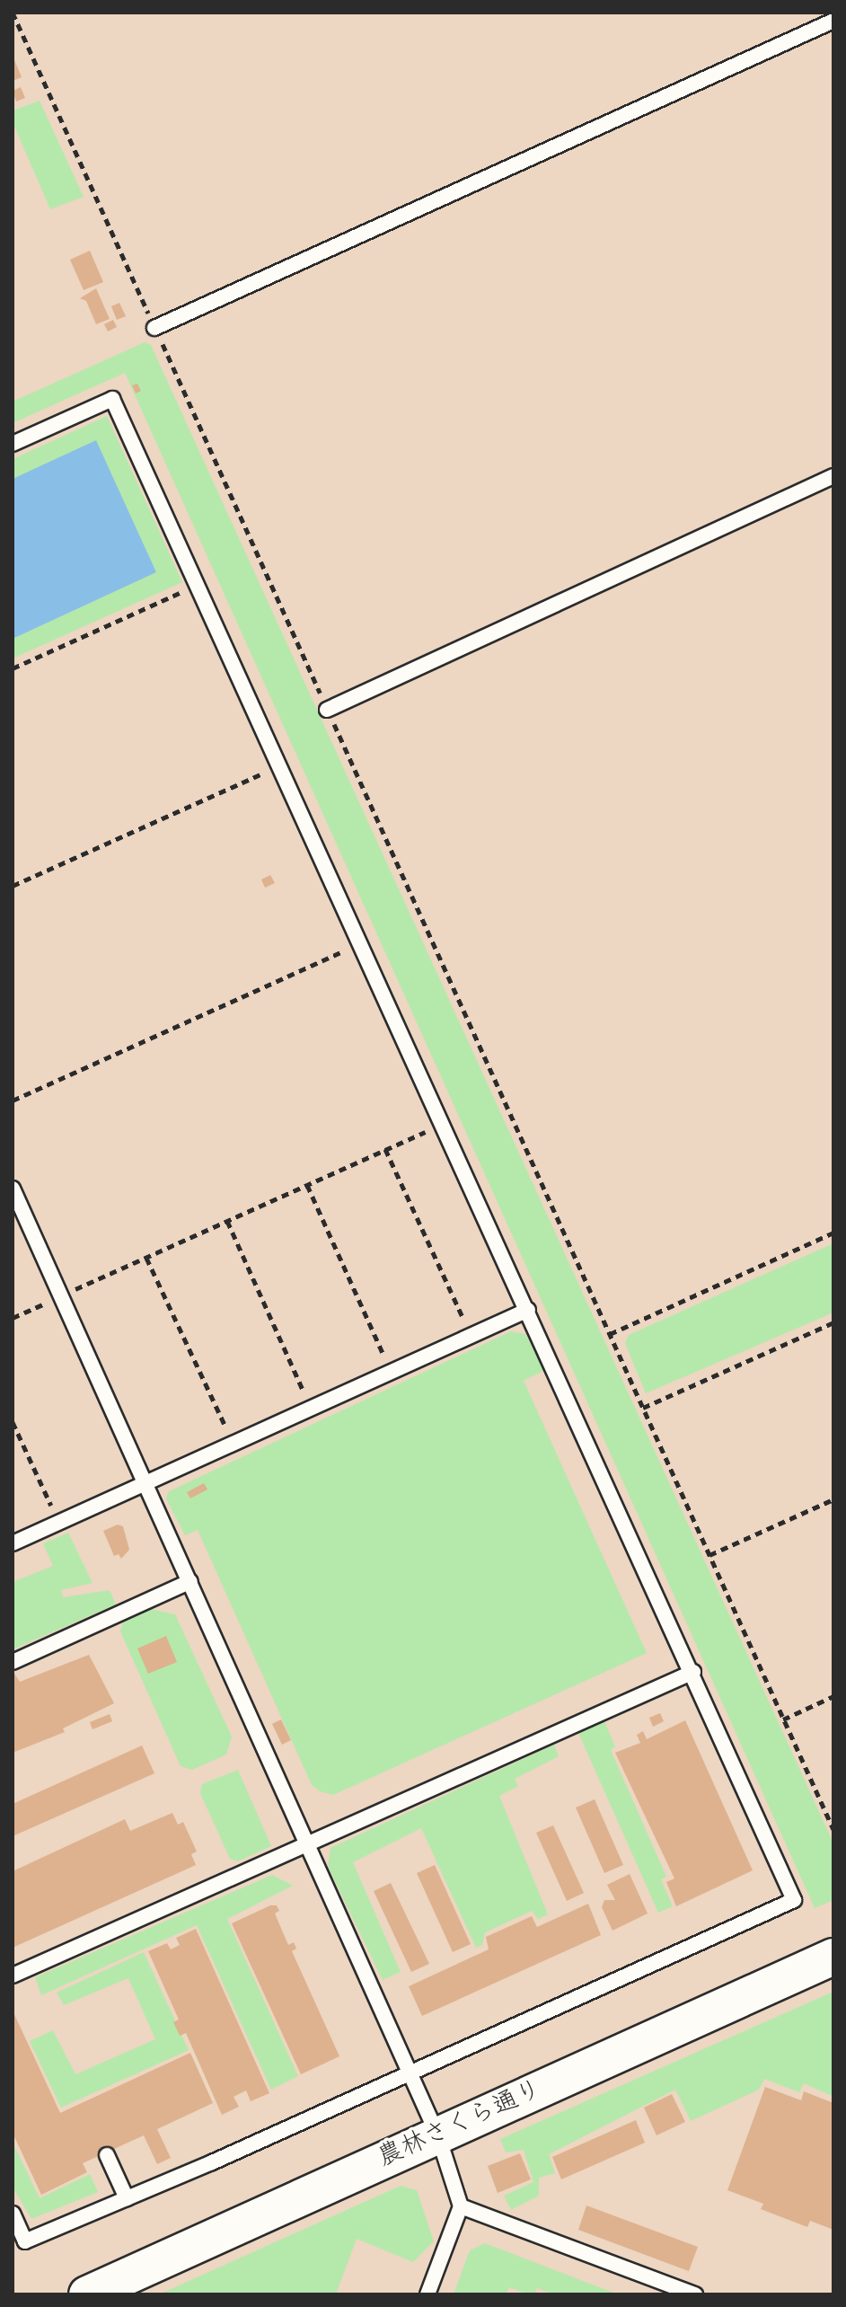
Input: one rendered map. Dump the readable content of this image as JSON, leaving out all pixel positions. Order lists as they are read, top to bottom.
{
  "streets": {
    "street": ["農林さくら通り"]
  }
}
